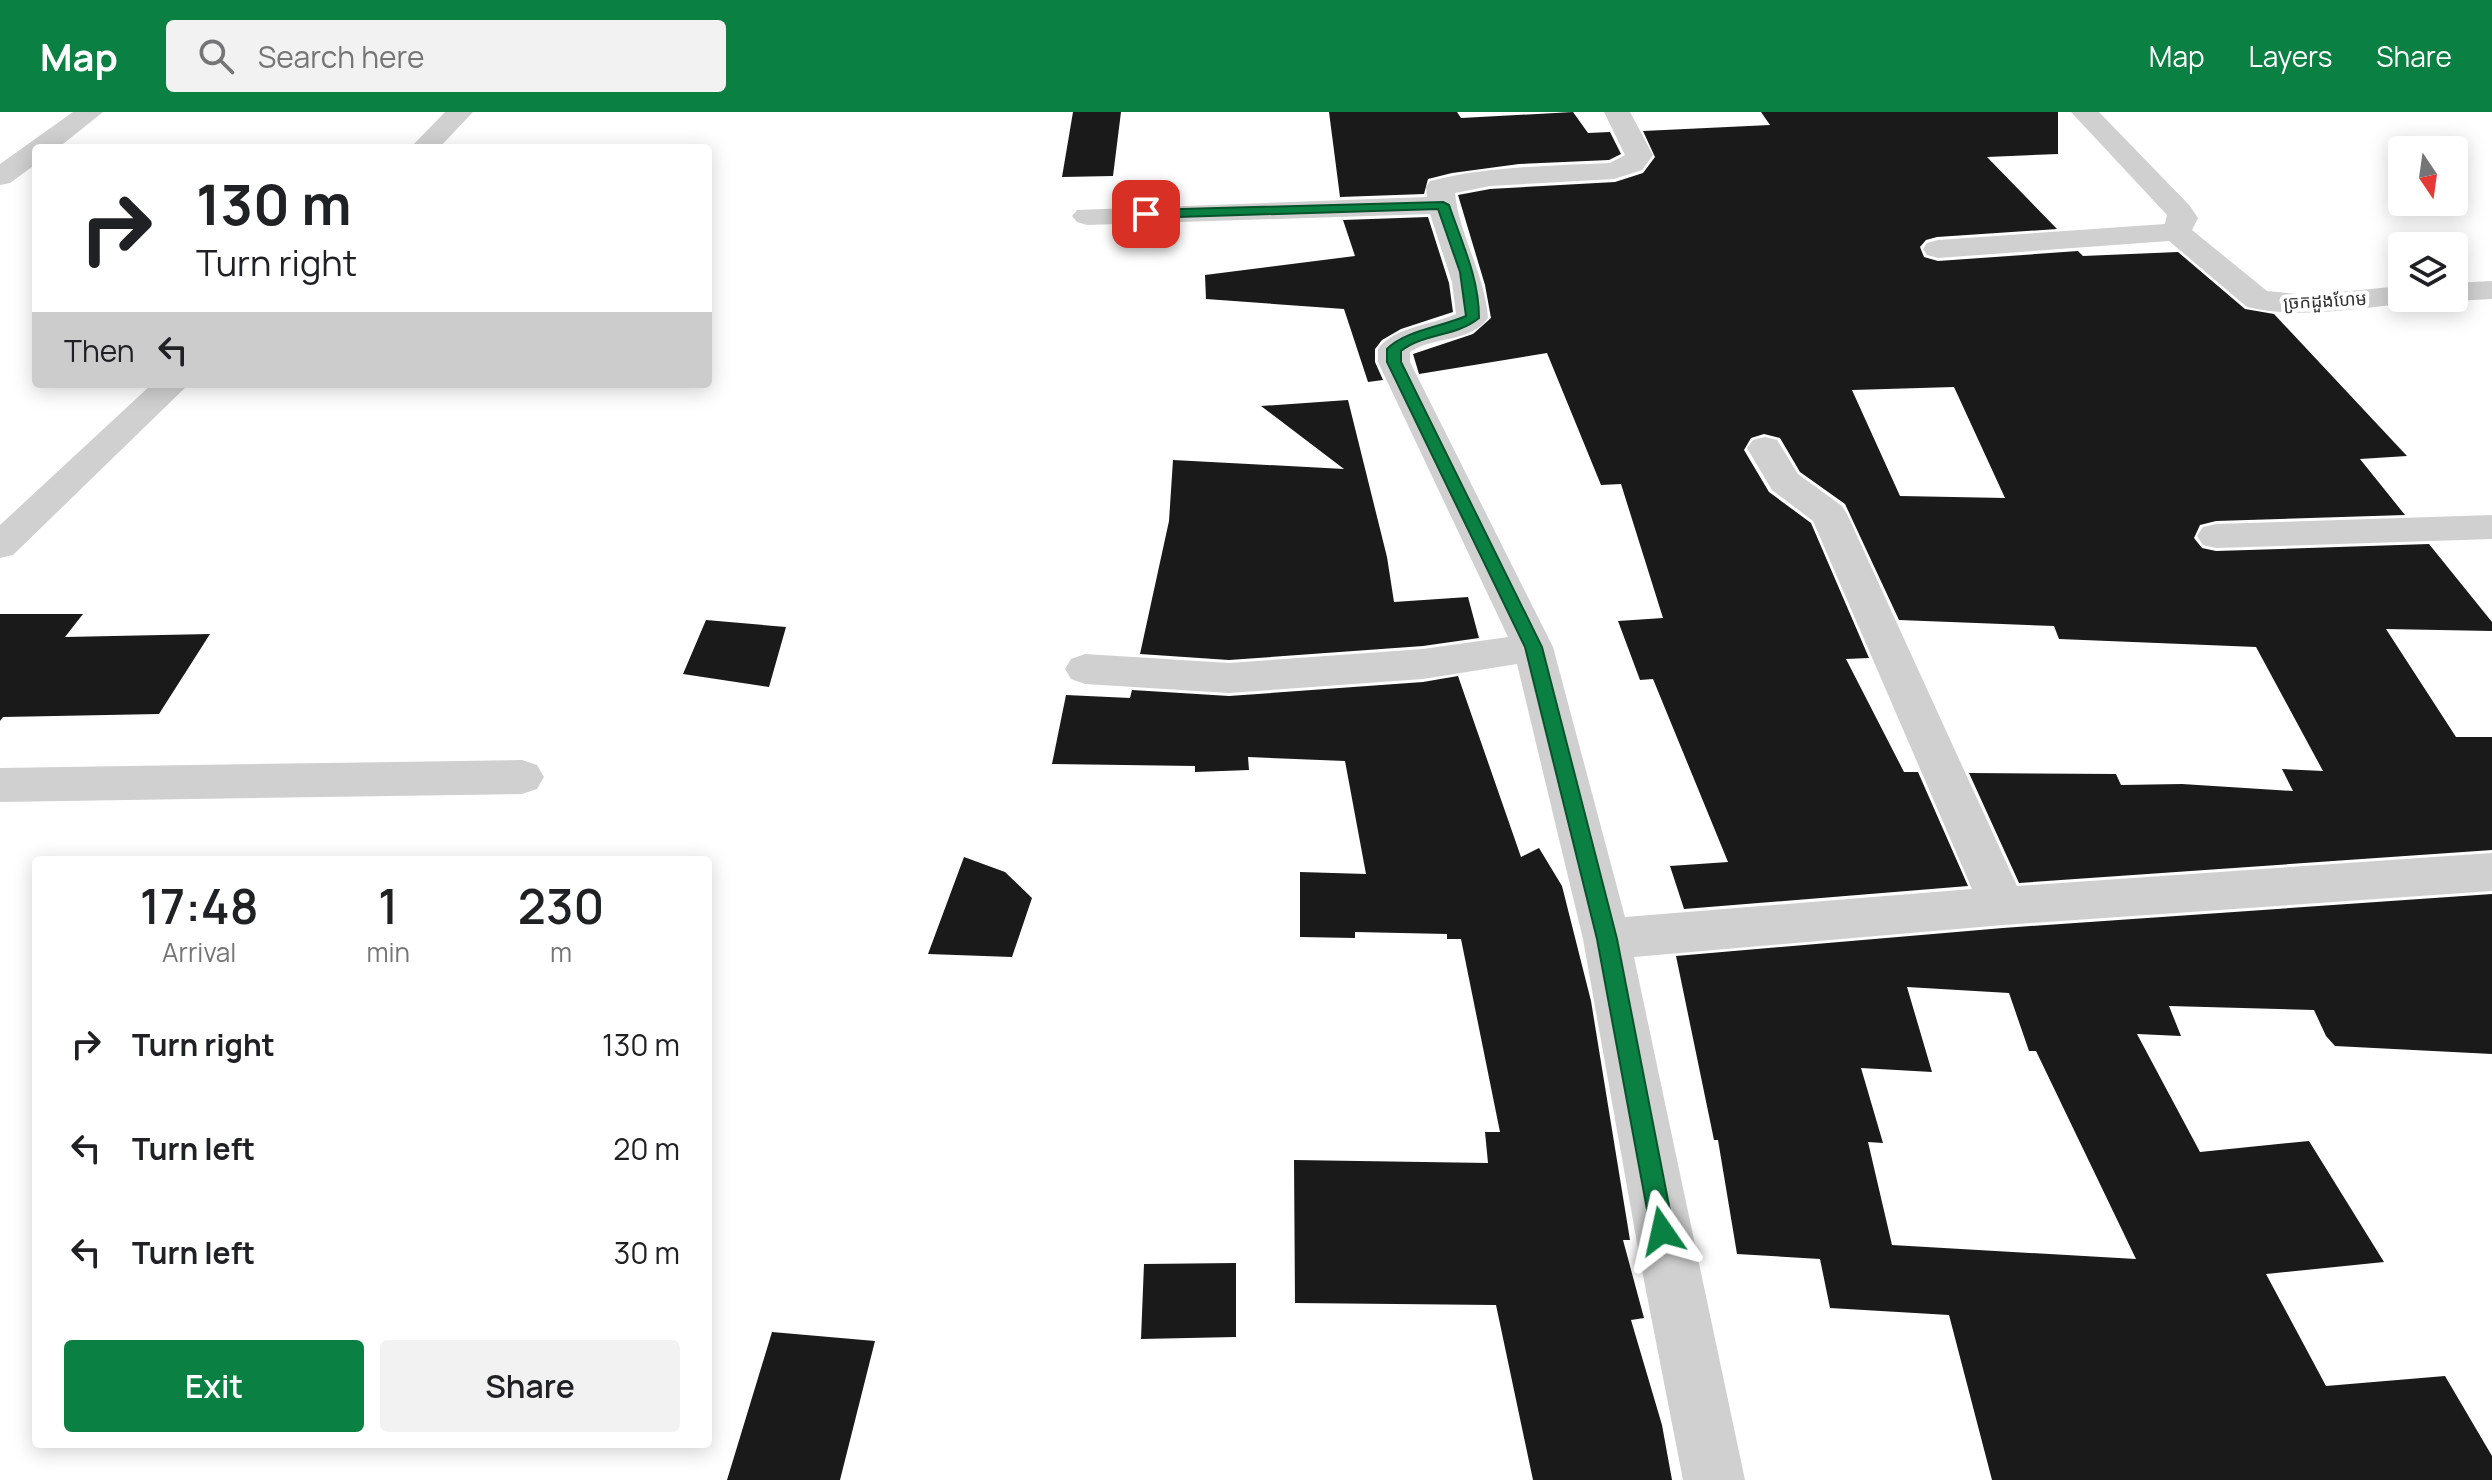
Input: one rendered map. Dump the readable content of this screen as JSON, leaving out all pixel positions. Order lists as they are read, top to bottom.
{
  "streets": {
    "street": ["ច្រកដួងហែម"]
  },
  "north": "bottom",
  "page": {
    "header": "Map",
    "search": "Search here",
    "nav": ["Map", "Layers", "Share"],
    "turn": ["130 m", "Turn right"],
    "then": "Then",
    "eta": [
      "17:48",
      "Arrival",
      "1",
      "min",
      "230",
      "m"
    ],
    "list": [
      {
        "name": "Turn right",
        "value": "130 m"
      },
      {
        "name": "Turn left",
        "value": "20 m"
      },
      {
        "name": "Turn left",
        "value": "30 m"
      }
    ],
    "buttons": ["Exit", "Share"]
  }
}
